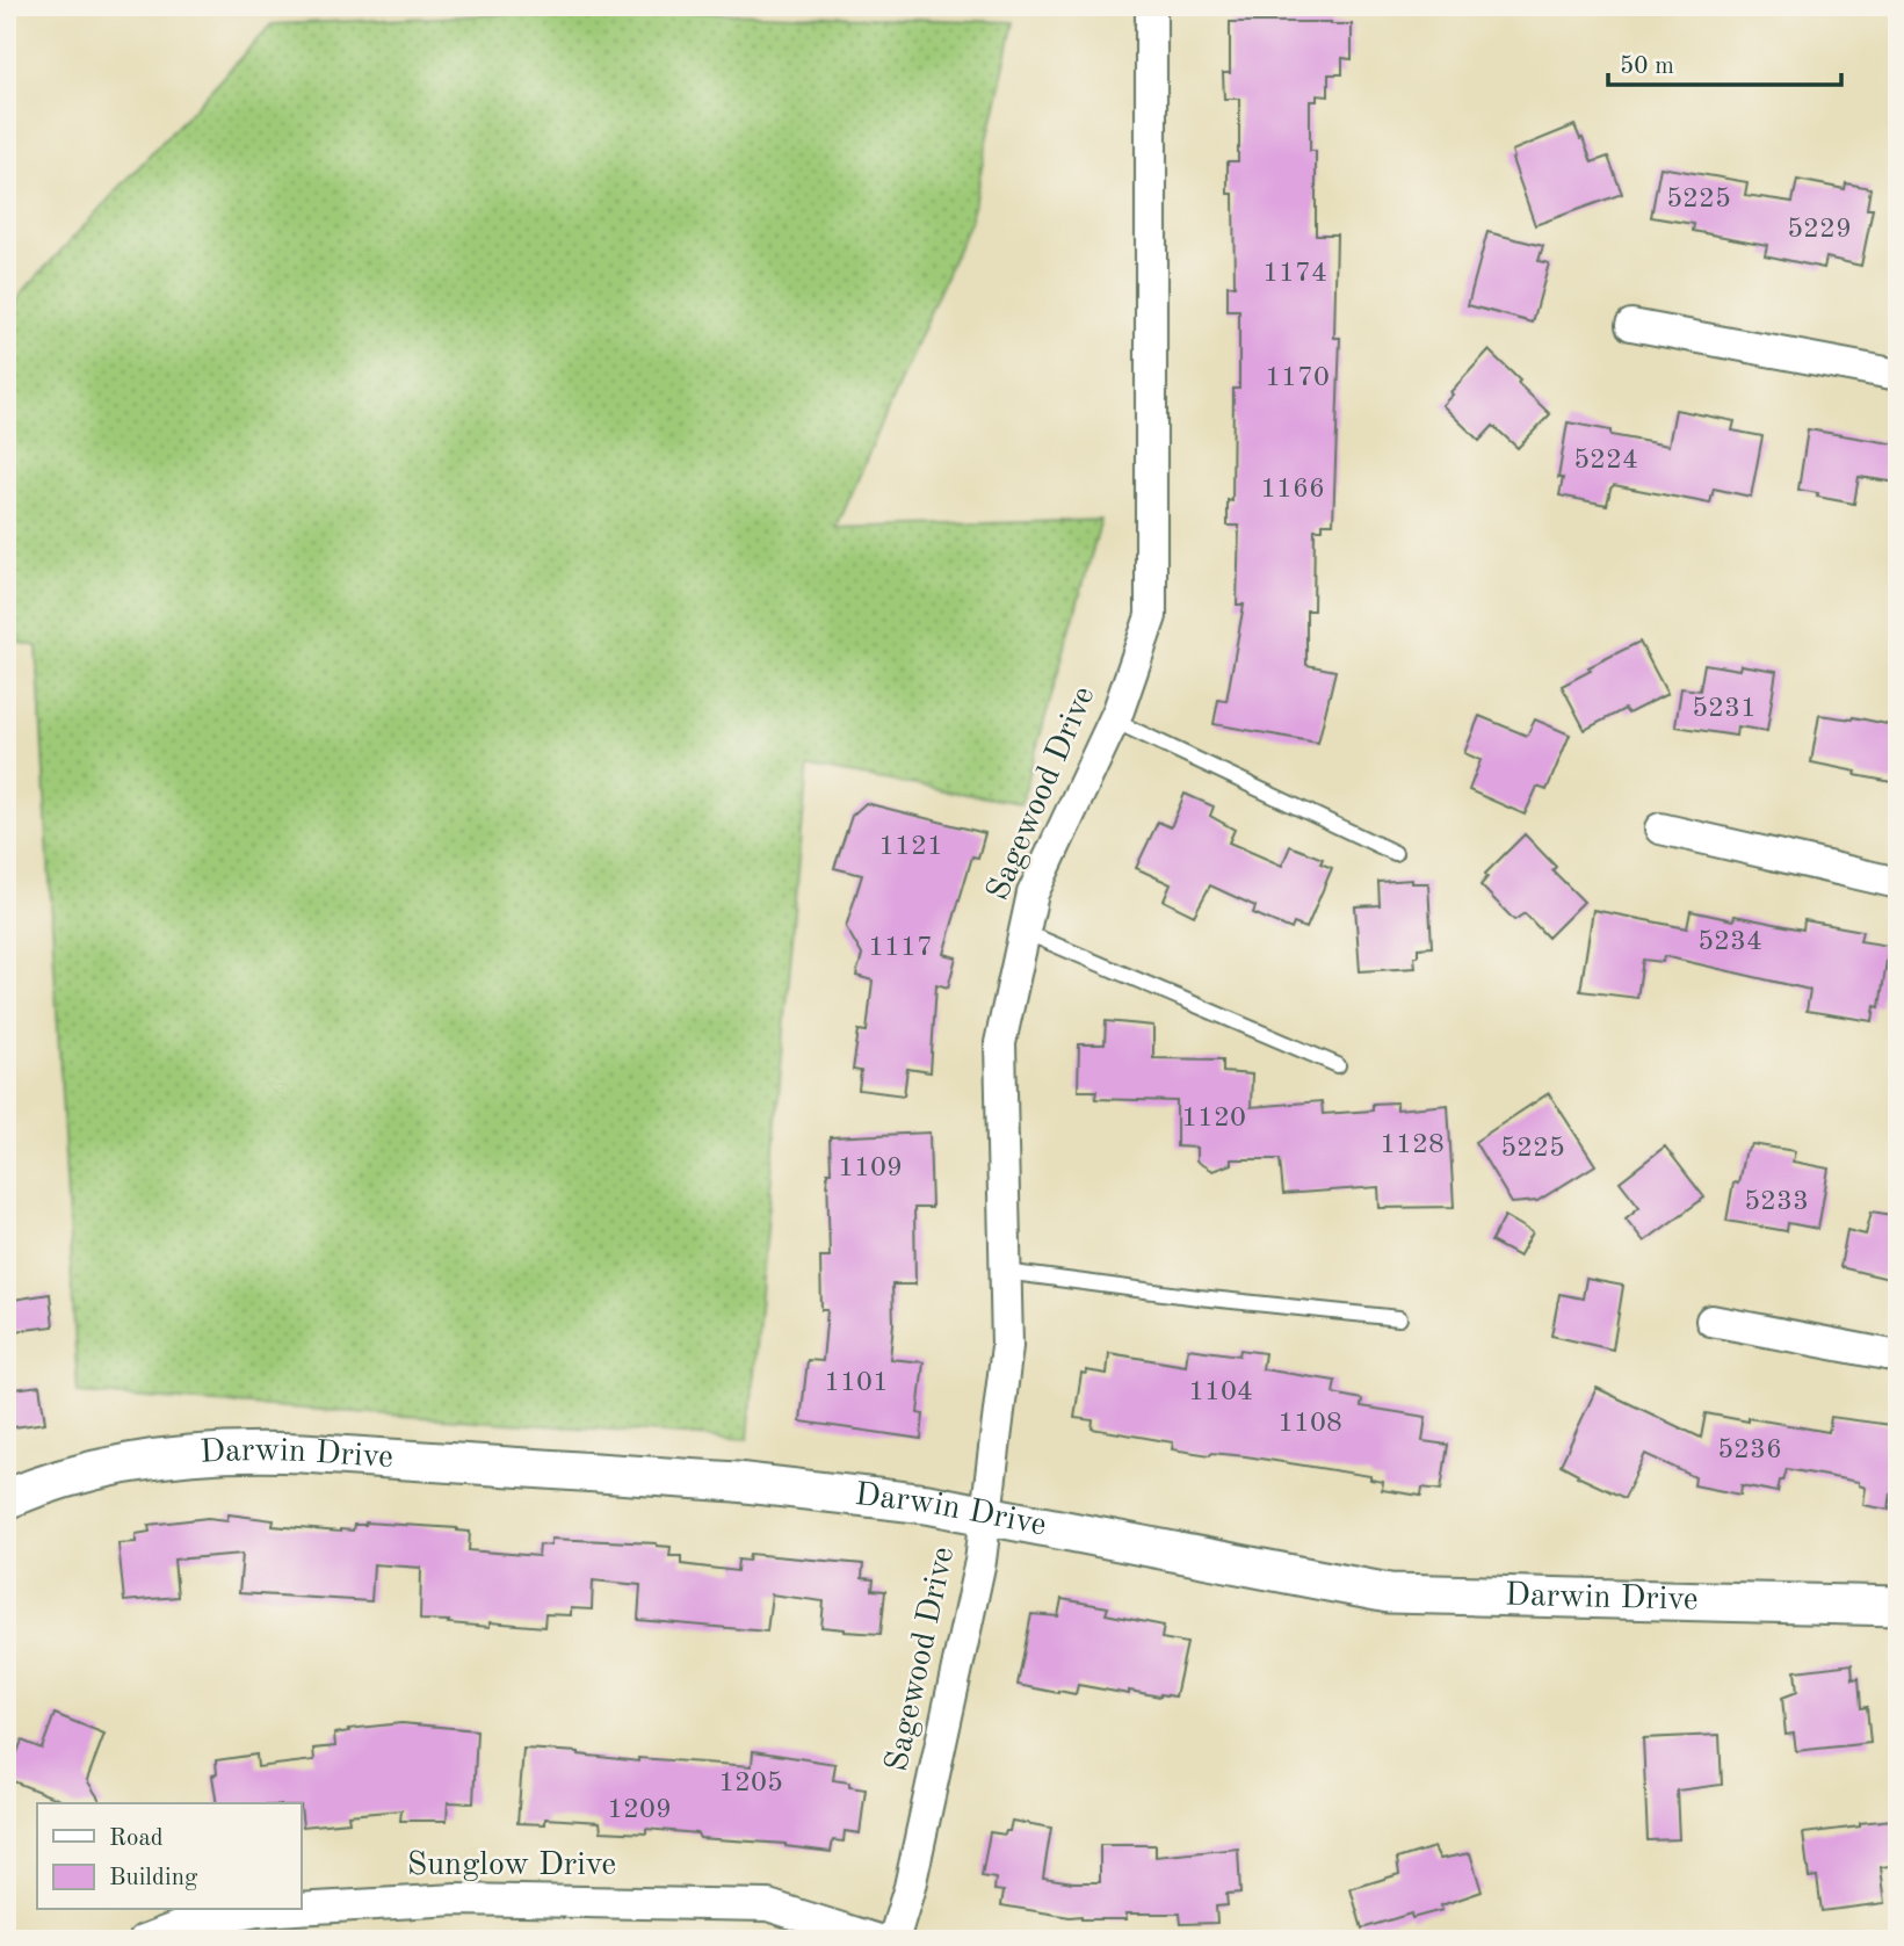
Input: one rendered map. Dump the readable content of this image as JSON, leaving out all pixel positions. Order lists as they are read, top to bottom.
{
  "streets": {
    "street": ["Sagewood Drive", "Darwin Drive", "Sunglow Drive"]
  },
  "crossings": [
    ["Sagewood Drive", "Darwin Drive"]
  ],
  "house_numbers": [
    "5225",
    "5229",
    "1174",
    "1170",
    "5224",
    "1166",
    "5231",
    "1121",
    "5234",
    "1117",
    "1120",
    "1128",
    "5225",
    "1109",
    "5233",
    "1101",
    "1104",
    "1108",
    "5236",
    "1205",
    "1209"
  ],
  "legend": ["Road", "Building"],
  "scale_bar": "50 m"
}
